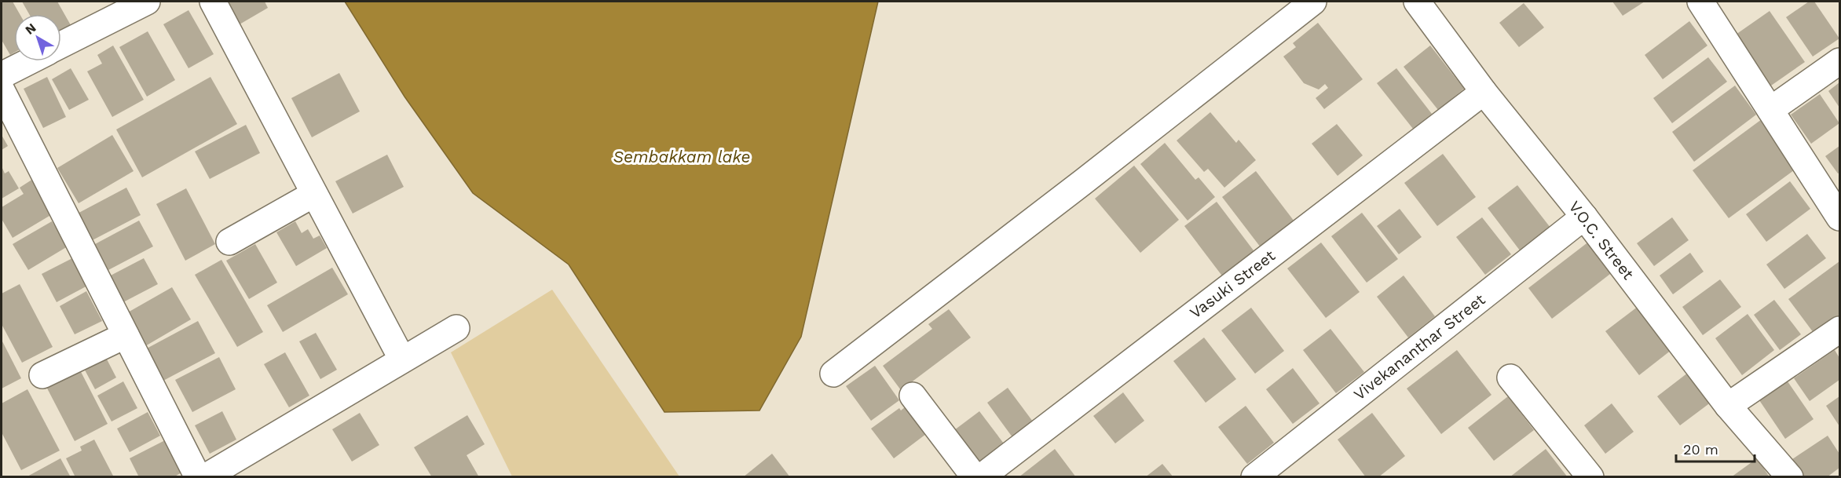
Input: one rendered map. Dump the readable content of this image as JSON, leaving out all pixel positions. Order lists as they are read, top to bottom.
{
  "streets": {
    "street": ["V.O.C. Street", "Vasuki Street", "Vivekananthar Street"]
  },
  "crossings": [
    ["V.O.C. Street", "Vasuki Street"],
    ["V.O.C. Street", "Vivekananthar Street"]
  ],
  "water": ["Sembakkam lake"],
  "scale_bar": "20 m",
  "north": "top left"
}
